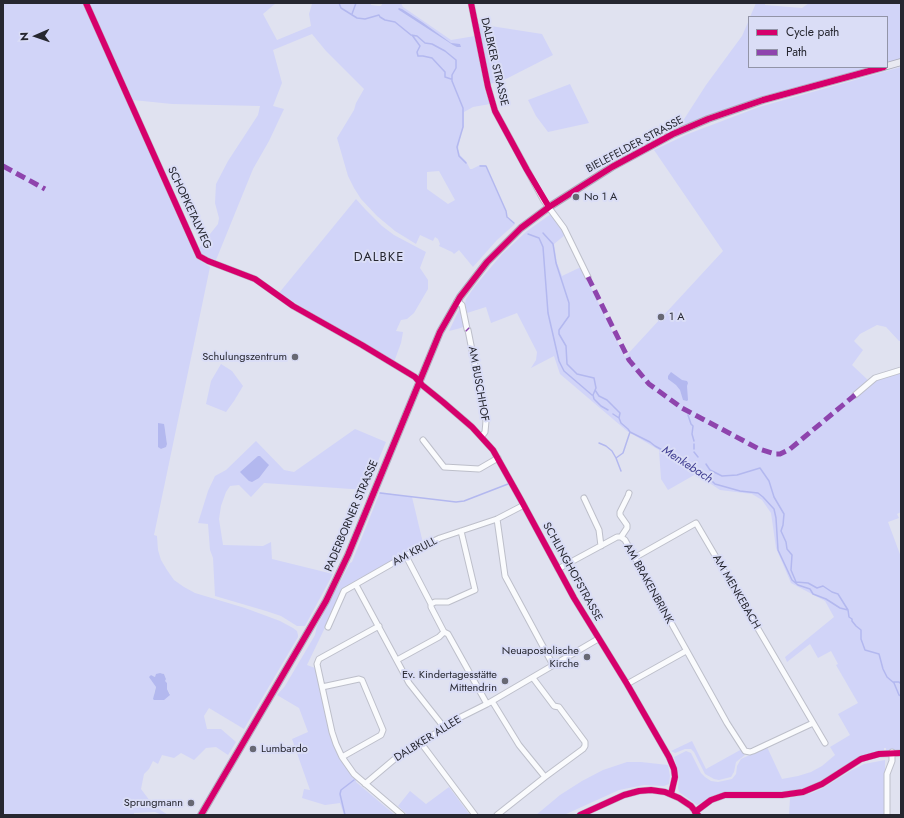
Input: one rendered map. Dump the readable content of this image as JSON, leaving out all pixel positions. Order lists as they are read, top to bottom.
{
  "streets": {
    "main road": ["BIELEFELDER STRASSE", "PADERBORNER STRASSE"],
    "street": [
      "DALBKER STRASSE",
      "SCHOPKETALWEG",
      "AM BUSCHHOF",
      "AM KRULL",
      "SCHLINGHOFSTRASSE",
      "AM BRAKENBRINK",
      "AM MENKEBACH",
      "DALBKER ALLEE"
    ]
  },
  "crossings": [
    ["DALBKER STRASSE", "BIELEFELDER STRASSE"],
    ["BIELEFELDER STRASSE", "PADERBORNER STRASSE"],
    ["SCHOPKETALWEG", "PADERBORNER STRASSE"],
    ["SCHOPKETALWEG", "SCHLINGHOFSTRASSE"],
    ["AM BUSCHHOF", "PADERBORNER STRASSE"],
    ["AM BUSCHHOF", "SCHLINGHOFSTRASSE"],
    ["PADERBORNER STRASSE", "SCHLINGHOFSTRASSE"],
    ["AM KRULL", "SCHLINGHOFSTRASSE"],
    ["SCHLINGHOFSTRASSE", "AM BRAKENBRINK"],
    ["SCHLINGHOFSTRASSE", "DALBKER ALLEE"],
    ["AM BRAKENBRINK", "AM MENKEBACH"]
  ],
  "districts": ["DALBKE"],
  "water": ["Menkebach"],
  "places": [
    "No 1 A",
    "1 A",
    "Schulungszentrum",
    "Neuapostolische Kirche",
    "Ev. Kindertagesstätte Mittendrin",
    "Lumbardo",
    "Sprungmann"
  ],
  "legend": ["Cycle path", "Path"],
  "north": "left"
}
